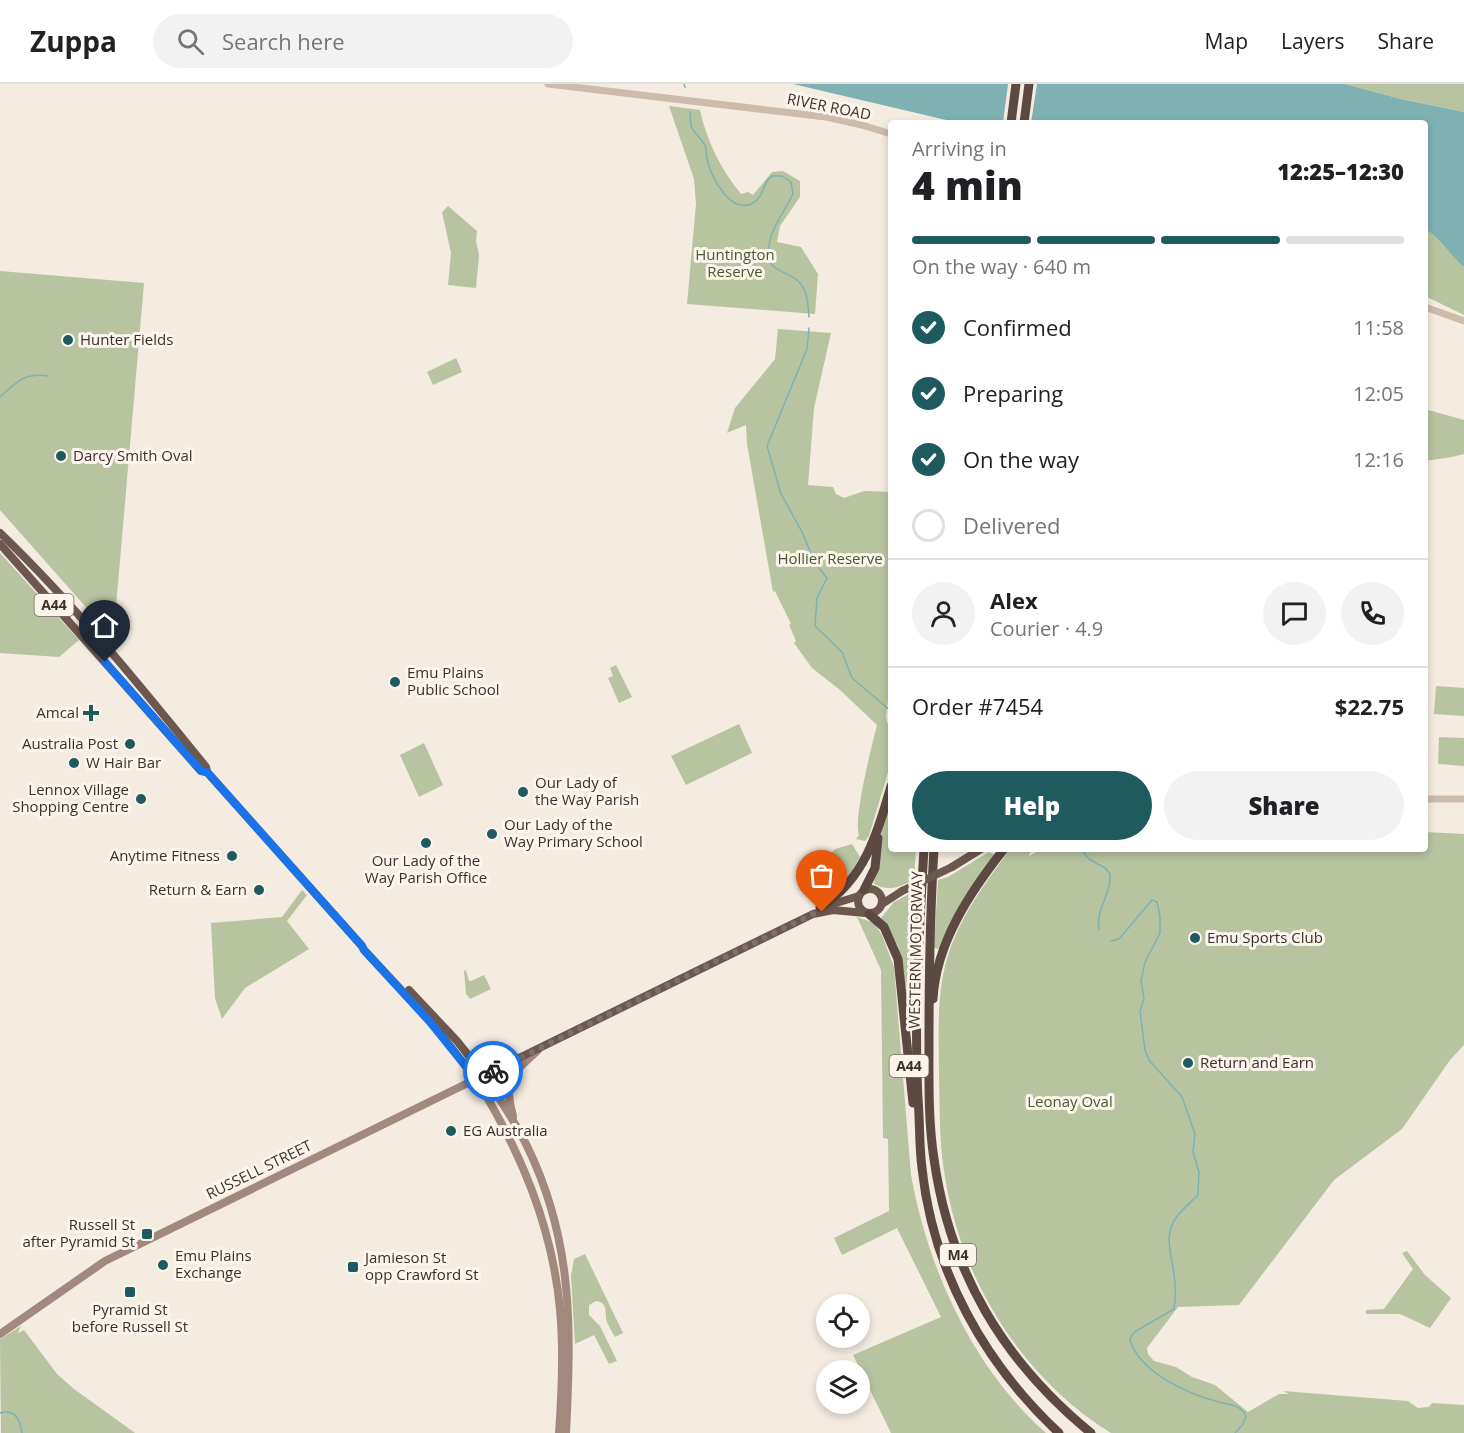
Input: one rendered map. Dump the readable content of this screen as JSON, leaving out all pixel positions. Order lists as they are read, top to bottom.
{
  "streets": {
    "highway": [
      "A44",
      "WESTERN MOTORWAY",
      "RUSSELL STREET",
      "M4"
    ],
    "street": ["RIVER ROAD"]
  },
  "crossings": [
    ["A44", "WESTERN MOTORWAY"],
    ["A44", "RUSSELL STREET"],
    ["WESTERN MOTORWAY", "M4"]
  ],
  "parks": ["Huntington Reserve", "Hollier Reserve", "Leonay Oval"],
  "places": {
    "other": [
      "Hunter Fields",
      "Darcy Smith Oval",
      "Emu Plains Public School",
      "Australia Post",
      "W Hair Bar",
      "Our Lady of the Way Parish",
      "Lennox Village Shopping Centre",
      "Our Lady of the Way Primary School",
      "Our Lady of the Way Parish Office",
      "Anytime Fitness",
      "Return & Earn",
      "Emu Sports Club",
      "Return and Earn",
      "EG Australia",
      "Emu Plains Exchange"
    ],
    "health": ["Amcal"],
    "transit": ["Russell St after Pyramid St", "Jamieson St opp Crawford St", "Pyramid St before Russell St"]
  },
  "page": {
    "header": "Zuppa",
    "search": "Search here",
    "nav": ["Map", "Layers", "Share"],
    "heading": ["4 min", "Arriving in", "12:25–12:30"],
    "panel": [
      "Alex",
      "Courier · 4.9",
      "Order #7454",
      "$22.75"
    ],
    "bar": "On the way · 640 m",
    "list": [
      ["Confirmed", "11:58"],
      ["Preparing", "12:05"],
      ["On the way", "12:16"],
      "Delivered"
    ],
    "buttons": ["Help", "Share"]
  }
}
